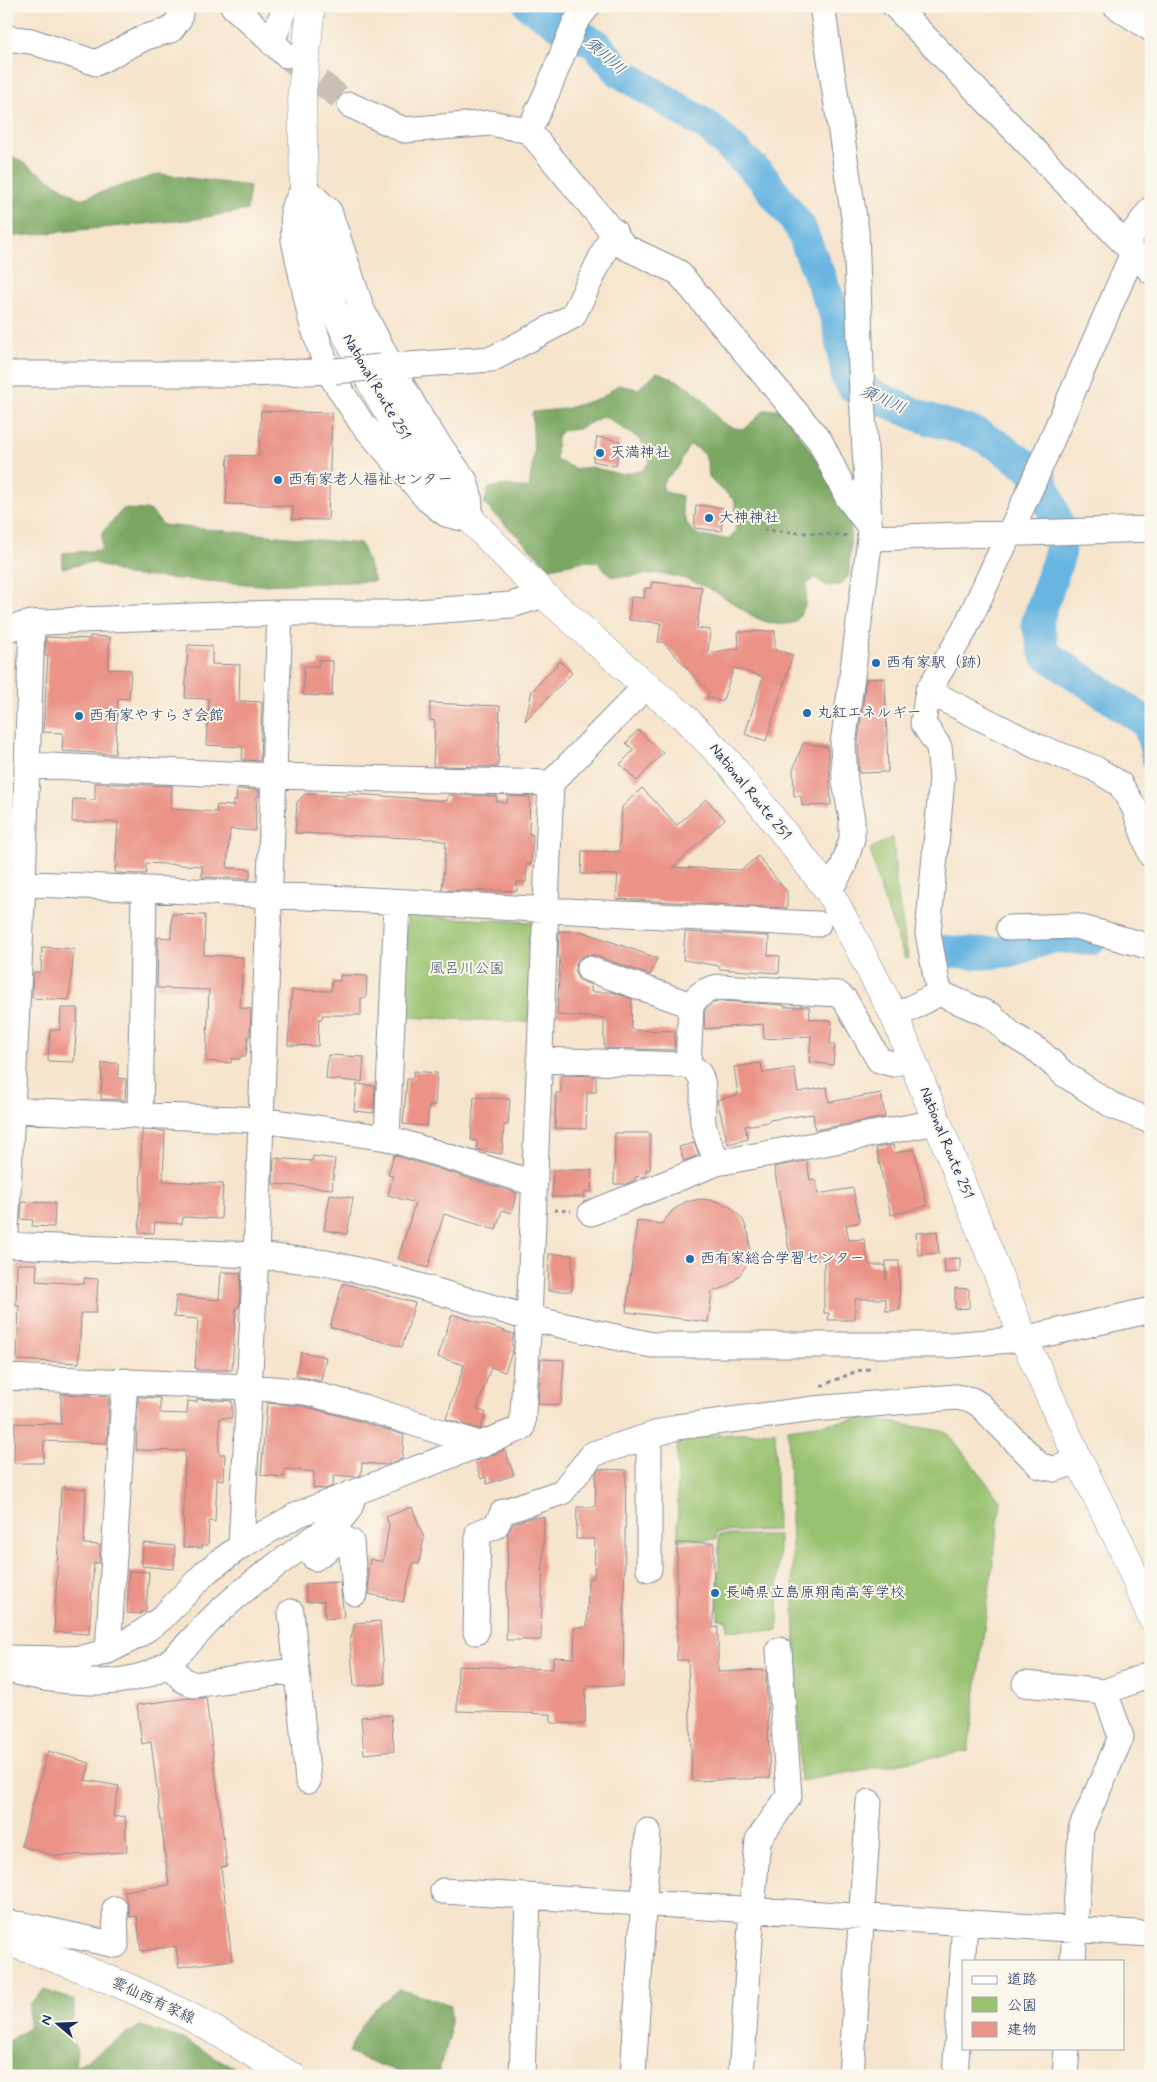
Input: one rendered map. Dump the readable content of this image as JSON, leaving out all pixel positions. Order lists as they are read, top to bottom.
{
  "streets": {
    "main road": ["National Route 251", "雲仙西有家線"]
  },
  "water": ["須川川"],
  "parks": ["風呂川公園"],
  "places": [
    "天満神社",
    "西有家老人福祉センター",
    "大神神社",
    "西有家駅（跡）",
    "丸紅エネルギー",
    "西有家やすらぎ会館",
    "西有家総合学習センター",
    "長崎県立島原翔南高等学校"
  ],
  "legend": ["道路", "公園", "建物"],
  "north": "left"
}
